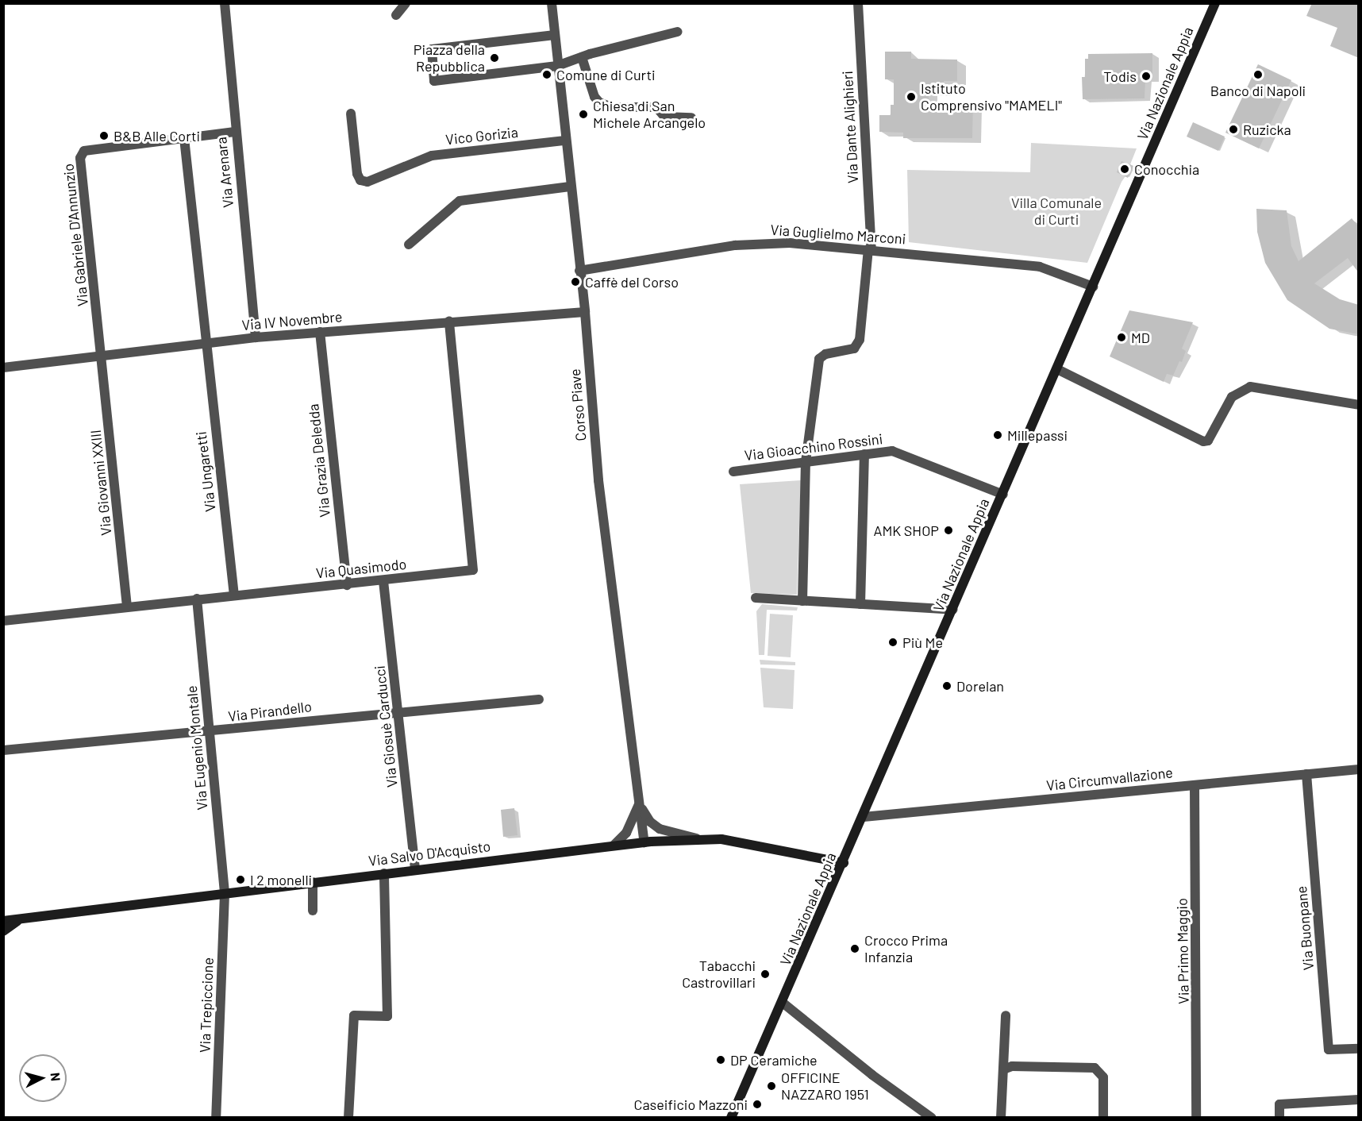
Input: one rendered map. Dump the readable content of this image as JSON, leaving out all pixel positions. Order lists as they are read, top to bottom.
{
  "streets": {
    "main road": ["Via Nazionale Appia", "Via Salvo D'Acquisto"],
    "street": [
      "Via Dante Alighieri",
      "Vico Gorizia",
      "Via Arenara",
      "Via Guglielmo Marconi",
      "Via Gabriele D'Annunzio",
      "Via IV Novembre",
      "Corso Piave",
      "Via Gioacchino Rossini",
      "Via Grazia Deledda",
      "Via Ungaretti",
      "Via Giovanni XXIII",
      "Via Quasimodo",
      "Via Pirandello",
      "Via Giosuè Carducci",
      "Via Eugenio Montale",
      "Via Circumvallazione",
      "Via Buonpane",
      "Via Primo Maggio",
      "Via Trepiccione"
    ]
  },
  "crossings": [
    ["Via Nazionale Appia", "Via Guglielmo Marconi"],
    ["Via Nazionale Appia", "Via Gioacchino Rossini"],
    ["Via Nazionale Appia", "Via Circumvallazione"],
    ["Via Nazionale Appia", "Via Salvo D'Acquisto"],
    ["Via Dante Alighieri", "Via Guglielmo Marconi"],
    ["Via Dante Alighieri", "Via Gioacchino Rossini"],
    ["Vico Gorizia", "Corso Piave"],
    ["Via Arenara", "Via Gabriele D'Annunzio"],
    ["Via Arenara", "Via IV Novembre"],
    ["Via Guglielmo Marconi", "Corso Piave"],
    ["Via Gabriele D'Annunzio", "Via IV Novembre"],
    ["Via Gabriele D'Annunzio", "Via Ungaretti"],
    ["Via Gabriele D'Annunzio", "Via Giovanni XXIII"],
    ["Via IV Novembre", "Corso Piave"],
    ["Via IV Novembre", "Via Grazia Deledda"],
    ["Via IV Novembre", "Via Ungaretti"],
    ["Via IV Novembre", "Via Giovanni XXIII"],
    ["Via IV Novembre", "Via Quasimodo"],
    ["Corso Piave", "Via Salvo D'Acquisto"],
    ["Via Grazia Deledda", "Via Quasimodo"],
    ["Via Ungaretti", "Via Quasimodo"],
    ["Via Giovanni XXIII", "Via Quasimodo"],
    ["Via Quasimodo", "Via Giosuè Carducci"],
    ["Via Quasimodo", "Via Eugenio Montale"],
    ["Via Pirandello", "Via Giosuè Carducci"],
    ["Via Pirandello", "Via Eugenio Montale"],
    ["Via Giosuè Carducci", "Via Salvo D'Acquisto"],
    ["Via Eugenio Montale", "Via Salvo D'Acquisto"],
    ["Via Eugenio Montale", "Via Trepiccione"],
    ["Via Circumvallazione", "Via Buonpane"],
    ["Via Circumvallazione", "Via Primo Maggio"],
    ["Via Salvo D'Acquisto", "Via Trepiccione"]
  ],
  "parks": ["Villa Comunale di Curti"],
  "places": [
    "Piazza della Repubblica",
    "Comune di Curti",
    "Banco di Napoli",
    "Todis",
    "Istituto Comprensivo \"MAMELI\"",
    "Chiesa di San Michele Arcangelo",
    "Ruzicka",
    "B&B Alle Corti",
    "Conocchia",
    "Caffè del Corso",
    "MD",
    "Millepassi",
    "AMK SHOP",
    "Più Me",
    "Dorelan",
    "I 2 monelli",
    "Crocco Prima Infanzia",
    "Tabacchi Castrovillari",
    "DP Ceramiche",
    "OFFICINE NAZZARO 1951",
    "Caseificio Mazzoni"
  ],
  "north": "right"
}
